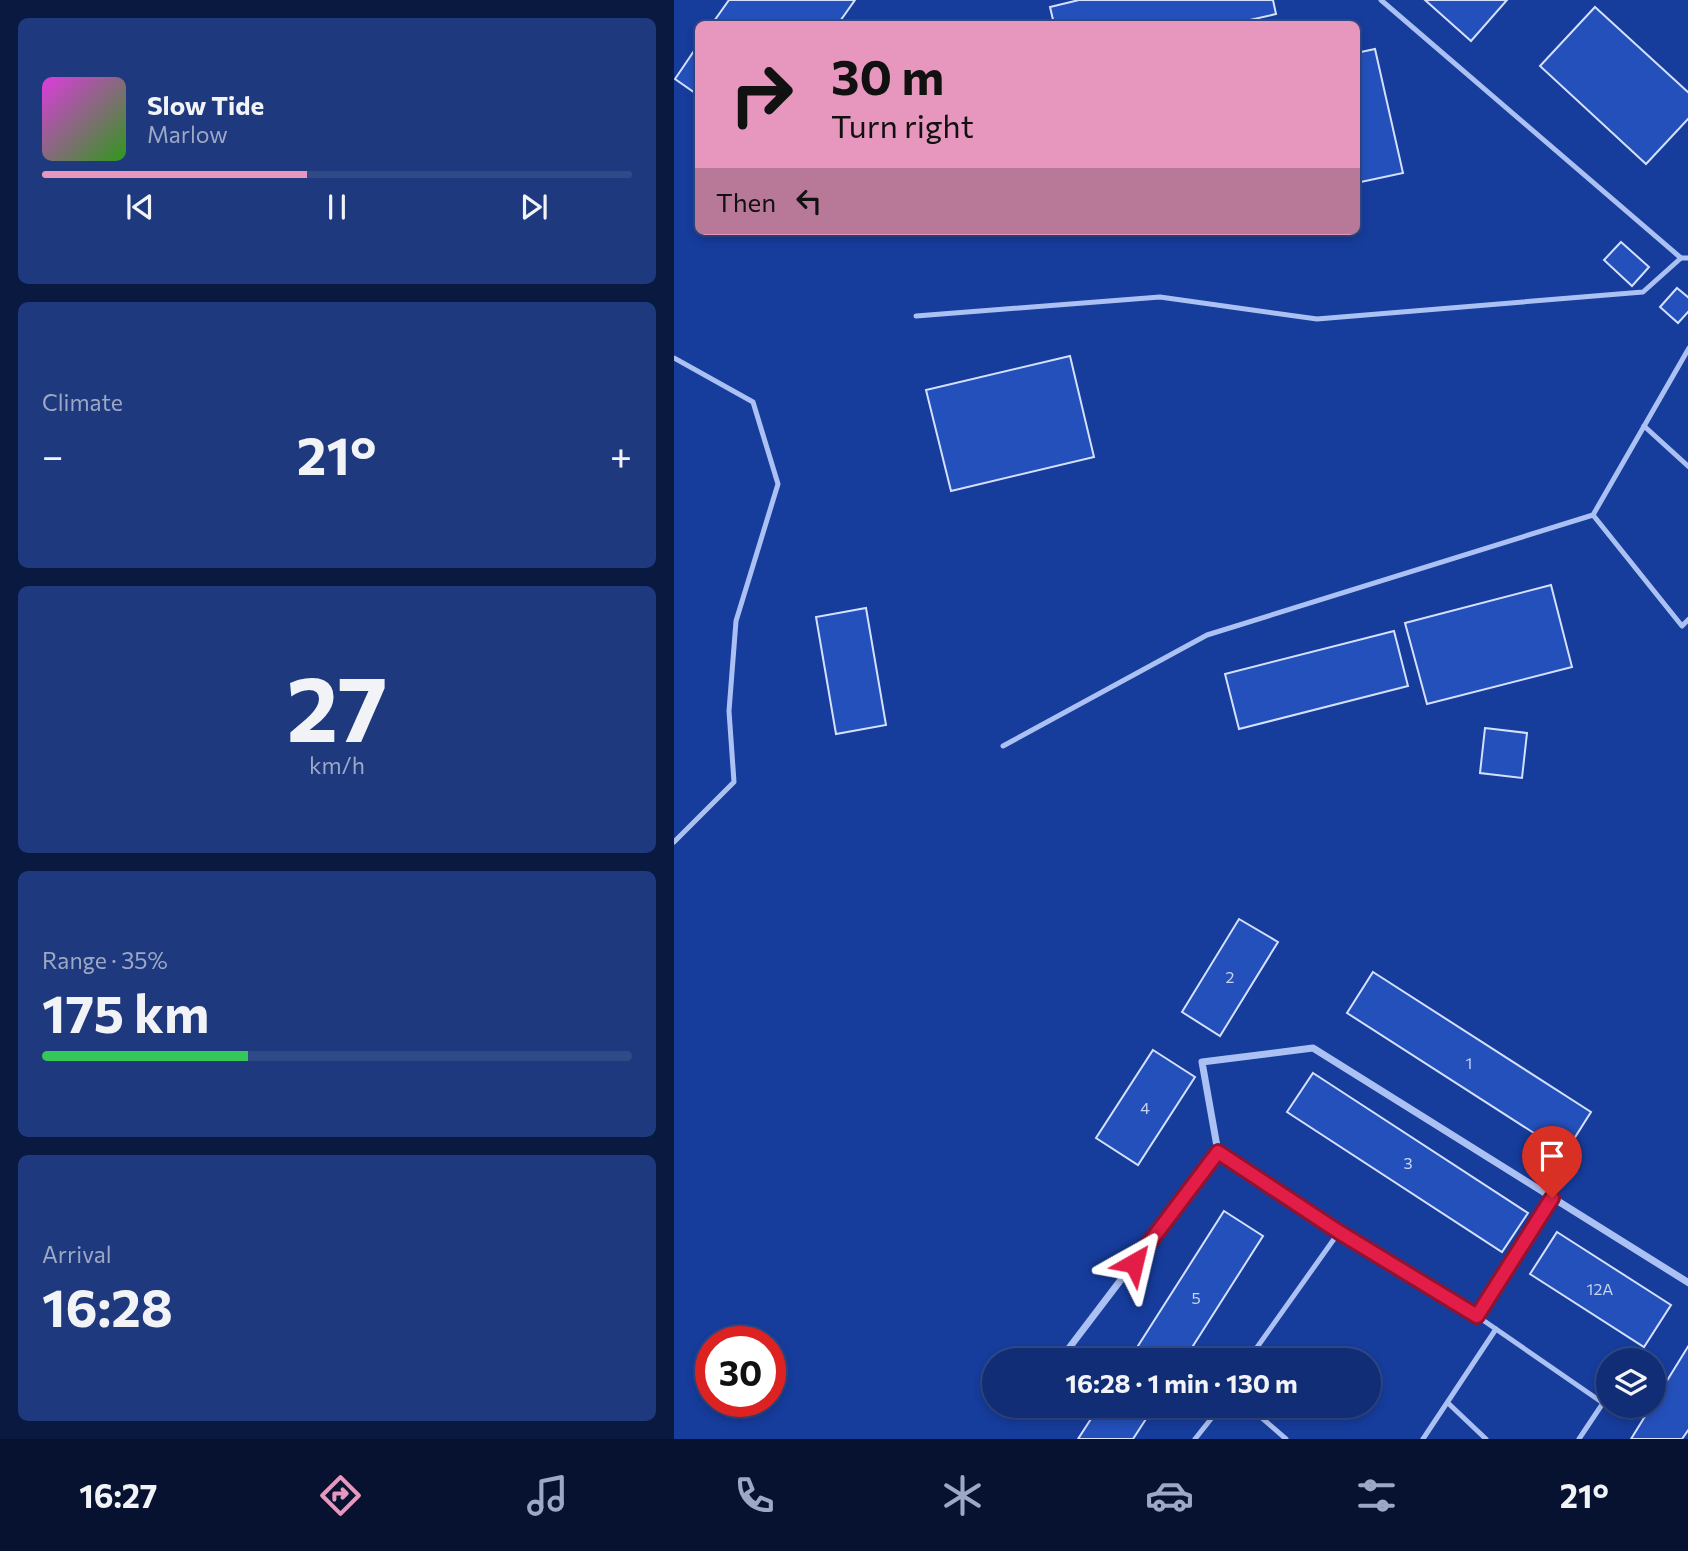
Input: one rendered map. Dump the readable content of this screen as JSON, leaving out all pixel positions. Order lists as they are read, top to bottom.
{
  "house_numbers": [
    "2",
    "1",
    "4",
    "3",
    "12А",
    "5"
  ],
  "page": {
    "turn": ["30 m", "Turn right"],
    "song": ["Slow Tide", "Marlow"],
    "then": "Then",
    "tile": [
      "Climate",
      ["27", "km/h"],
      ["Range · 35%", "175 km"],
      ["Arrival", "16:28"]
    ],
    "heat": ["−", "21°", "+"],
    "limit": "30",
    "trip": "16:28 · 1 min · 130 m",
    "tabs": ["16:27", "21°"]
  }
}
